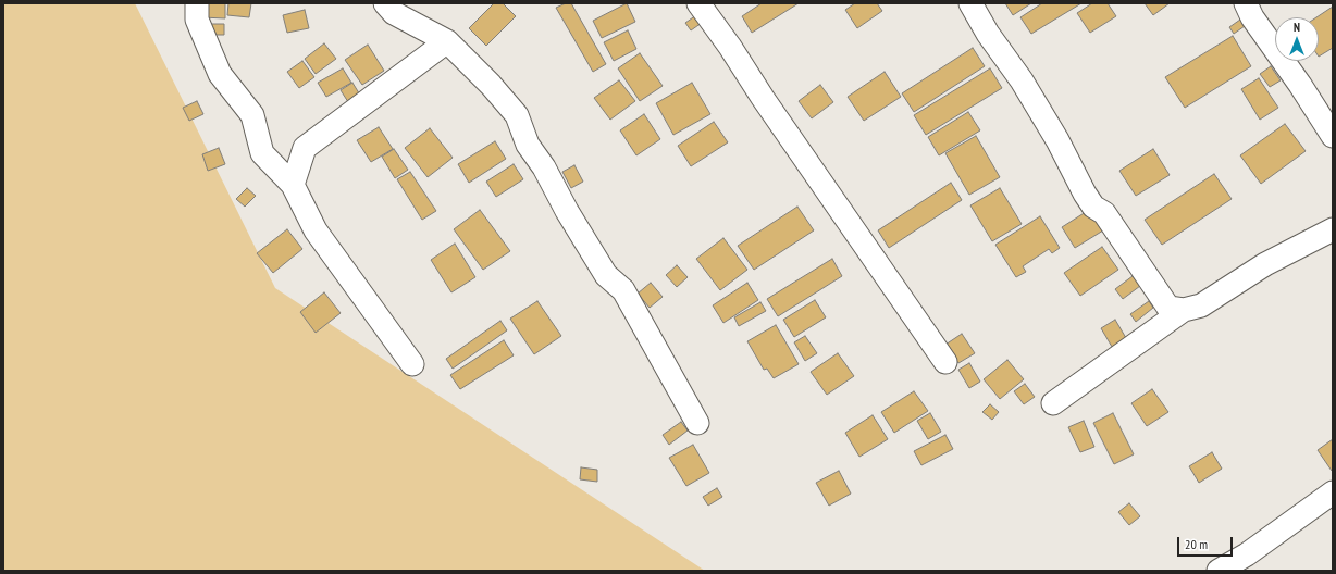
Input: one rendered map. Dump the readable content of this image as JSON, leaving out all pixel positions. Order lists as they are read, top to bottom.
{
  "scale_bar": "20 m",
  "north": "top"
}
